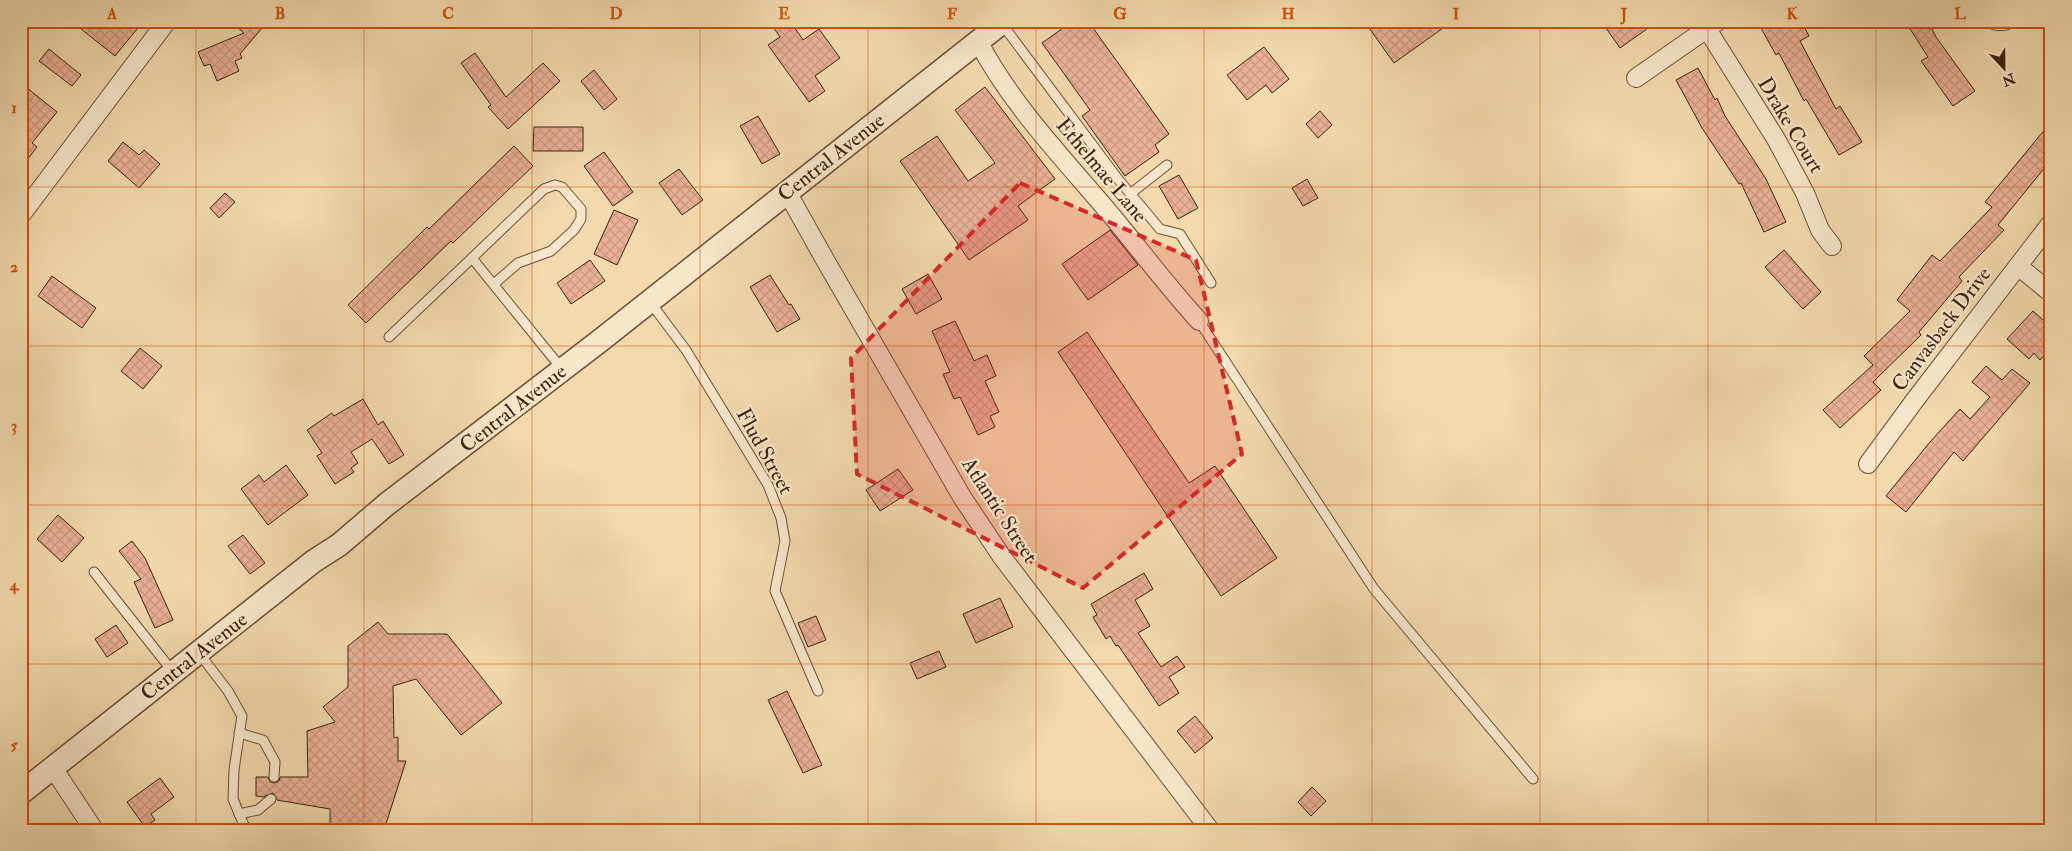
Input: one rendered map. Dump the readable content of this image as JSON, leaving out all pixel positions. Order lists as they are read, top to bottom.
{
  "streets": {
    "street": [
      "Drake Court",
      "Central Avenue",
      "Ethelmae Lane",
      "Canvasback Drive",
      "Atlantic Street"
    ],
    "lane": ["Flud Street"]
  },
  "crossings": [
    ["Central Avenue", "Ethelmae Lane"],
    ["Central Avenue", "Flud Street"],
    ["Central Avenue", "Atlantic Street"]
  ],
  "north": "bottom",
  "grid": {
    "columns": [
      "A",
      "B",
      "C",
      "D",
      "E",
      "F",
      "G",
      "H",
      "I",
      "J",
      "K",
      "L"
    ],
    "rows": [
      "1",
      "2",
      "3",
      "4",
      "5"
    ]
  }
}
